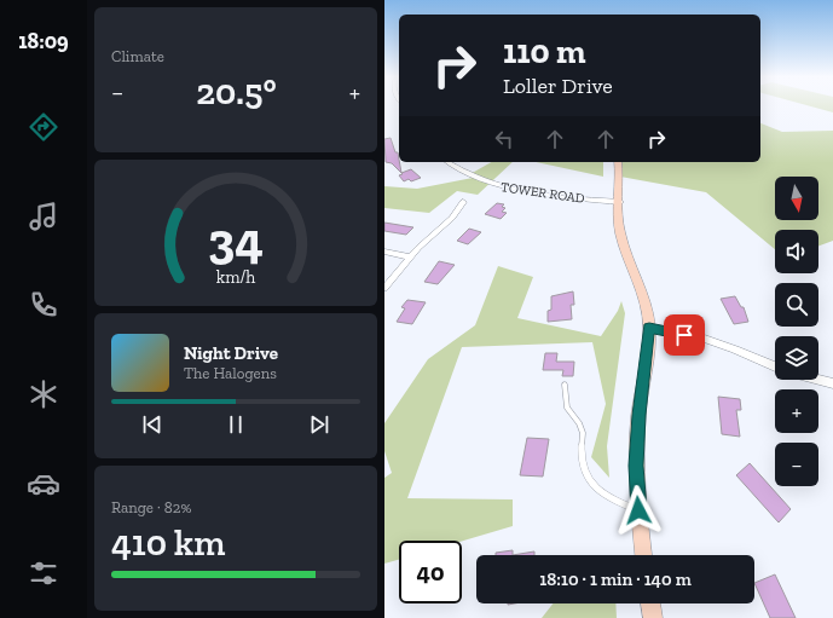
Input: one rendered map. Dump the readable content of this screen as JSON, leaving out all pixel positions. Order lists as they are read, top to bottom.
{
  "streets": {
    "street": ["TOWER ROAD"]
  },
  "north": "bottom",
  "page": {
    "tabs": "18:09",
    "tile": [
      "Climate",
      ["Range · 82%", "410 km"]
    ],
    "turn": ["110 m", "Loller Drive"],
    "heat": ["−", "20.5°", "+"],
    "map_buttons": ["+", "−"],
    "song": ["Night Drive", "The Halogens"],
    "limit": "40",
    "trip": "18:10 · 1 min · 140 m",
    "gauge": ["34", "km/h"]
  }
}
